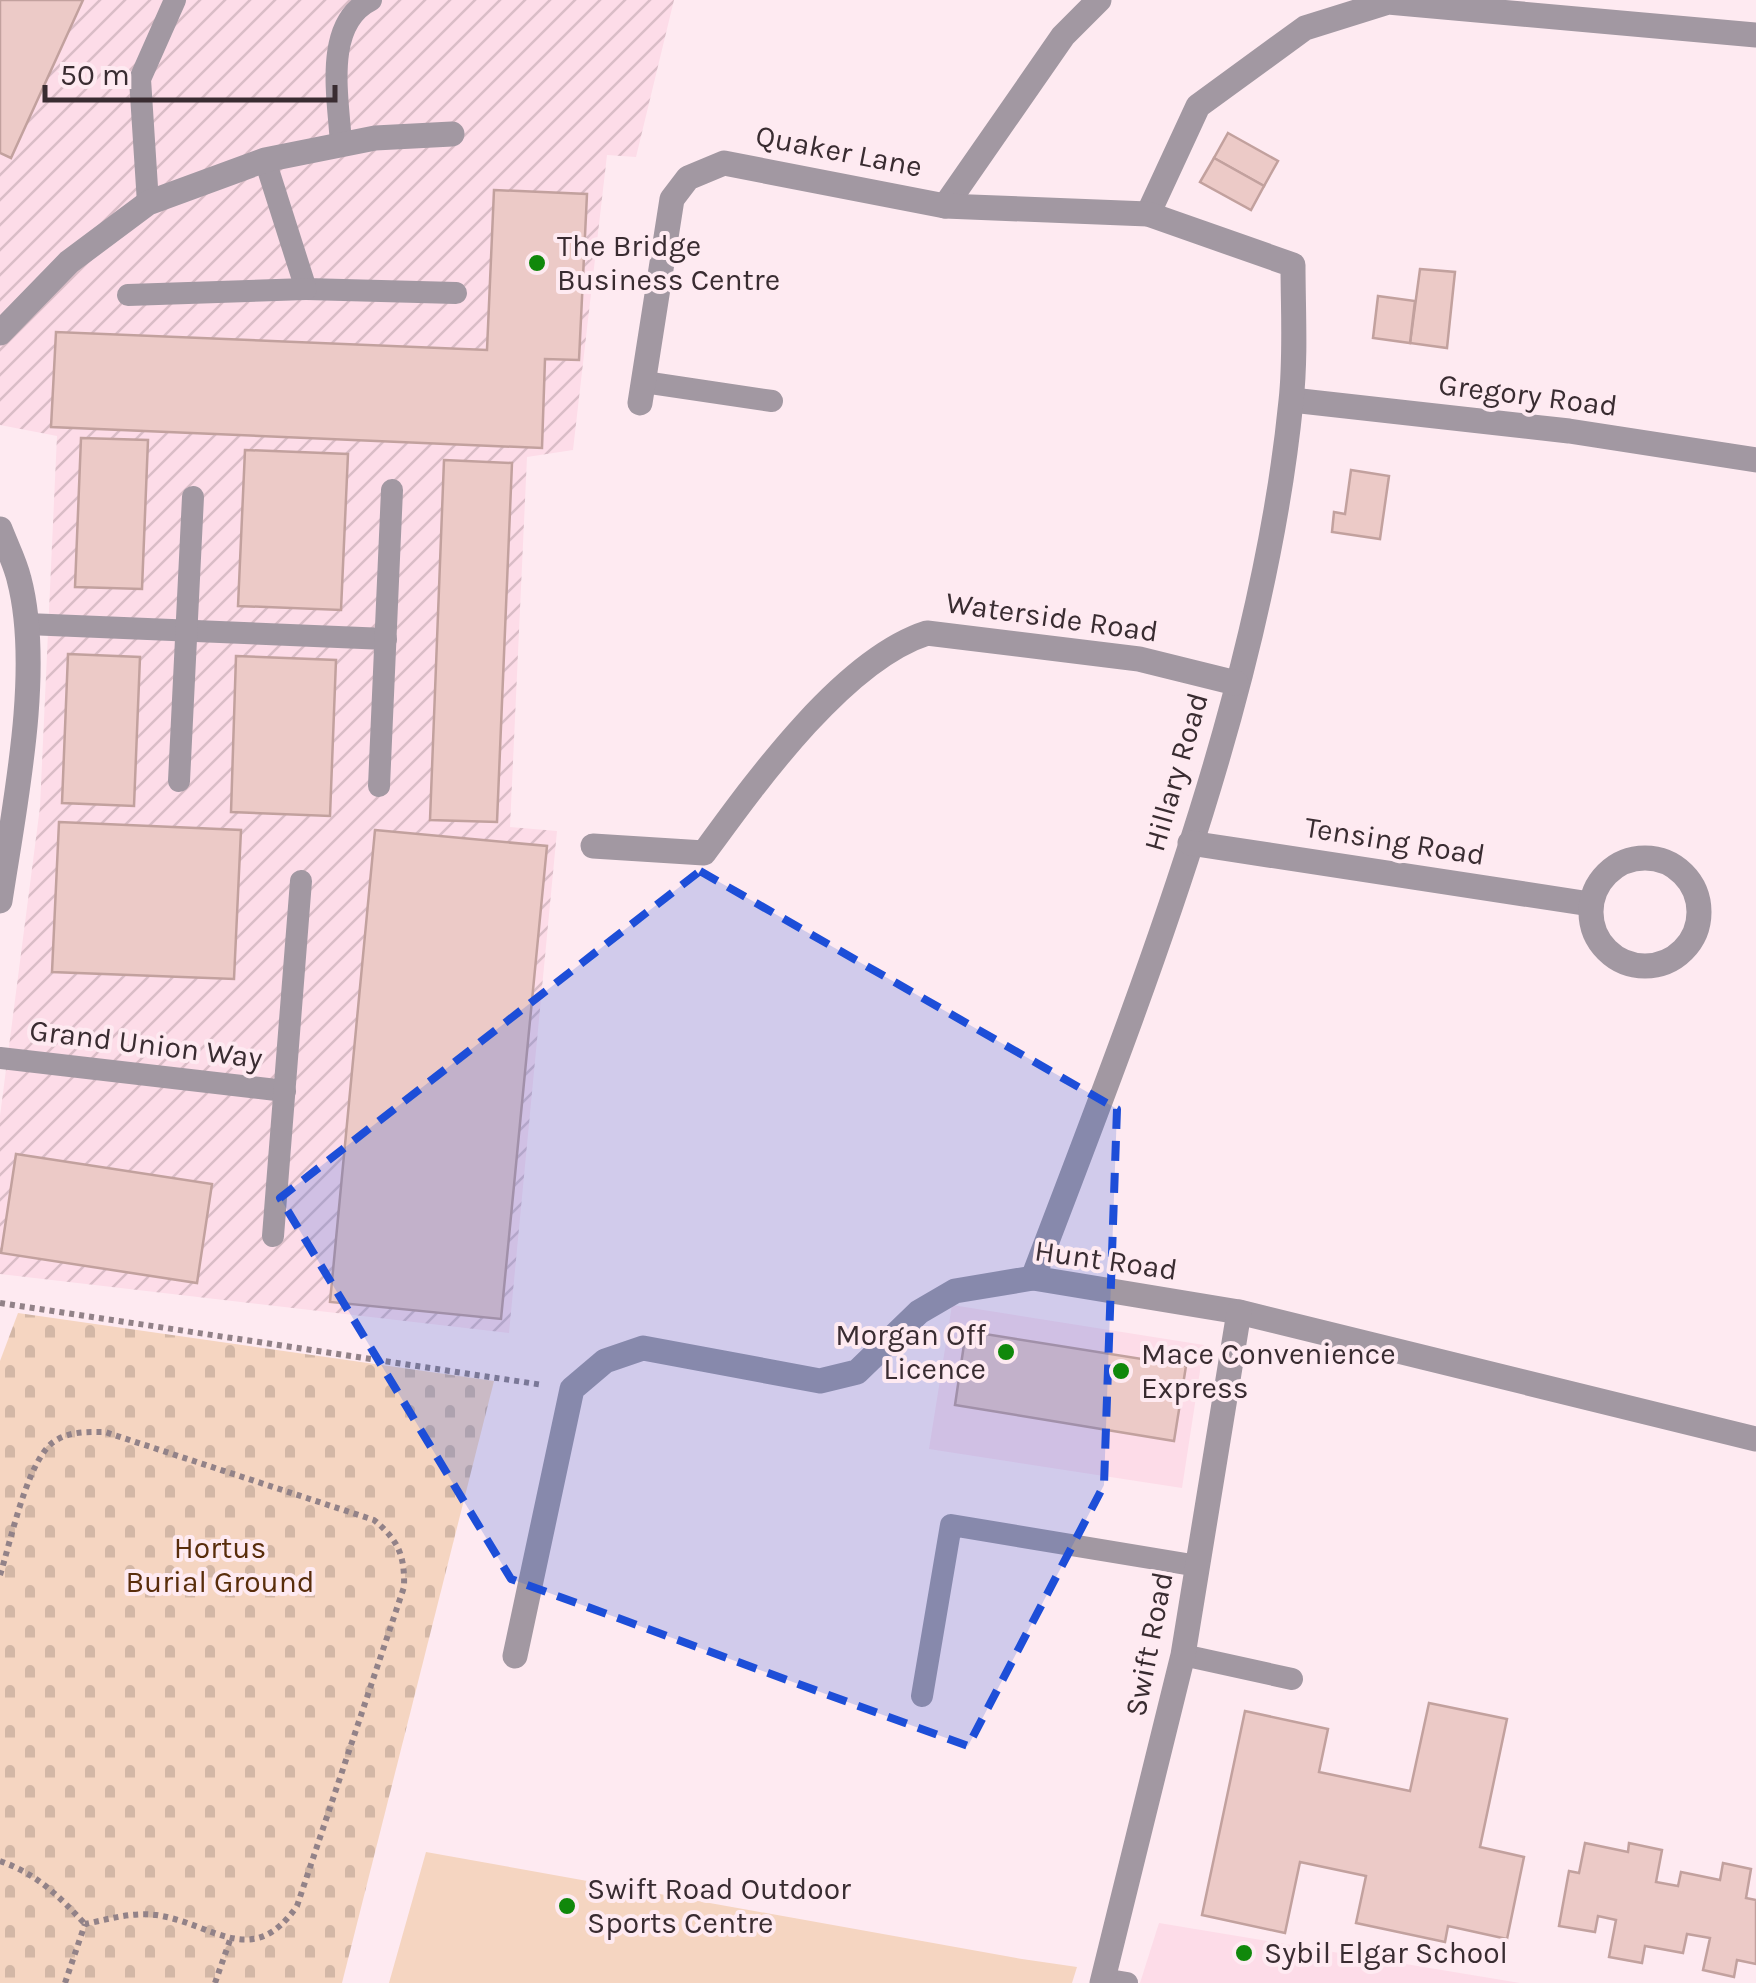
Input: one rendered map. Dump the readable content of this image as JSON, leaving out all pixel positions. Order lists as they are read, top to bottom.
{
  "streets": {
    "street": [
      "Quaker Lane",
      "Gregory Road",
      "Waterside Road",
      "Hillary Road",
      "Tensing Road",
      "Hunt Road",
      "Swift Road"
    ],
    "lane": ["Grand Union Way"]
  },
  "crossings": [
    ["Quaker Lane", "Hillary Road"],
    ["Gregory Road", "Hillary Road"],
    ["Waterside Road", "Hillary Road"],
    ["Hillary Road", "Tensing Road"],
    ["Hillary Road", "Hunt Road"],
    ["Hunt Road", "Swift Road"]
  ],
  "parks": ["Hortus Burial Ground"],
  "places": [
    "The Bridge Business Centre",
    "Morgan Off Licence",
    "Mace Convenience Express",
    "Swift Road Outdoor Sports Centre",
    "Sybil Elgar School"
  ],
  "scale_bar": "50 m"
}
